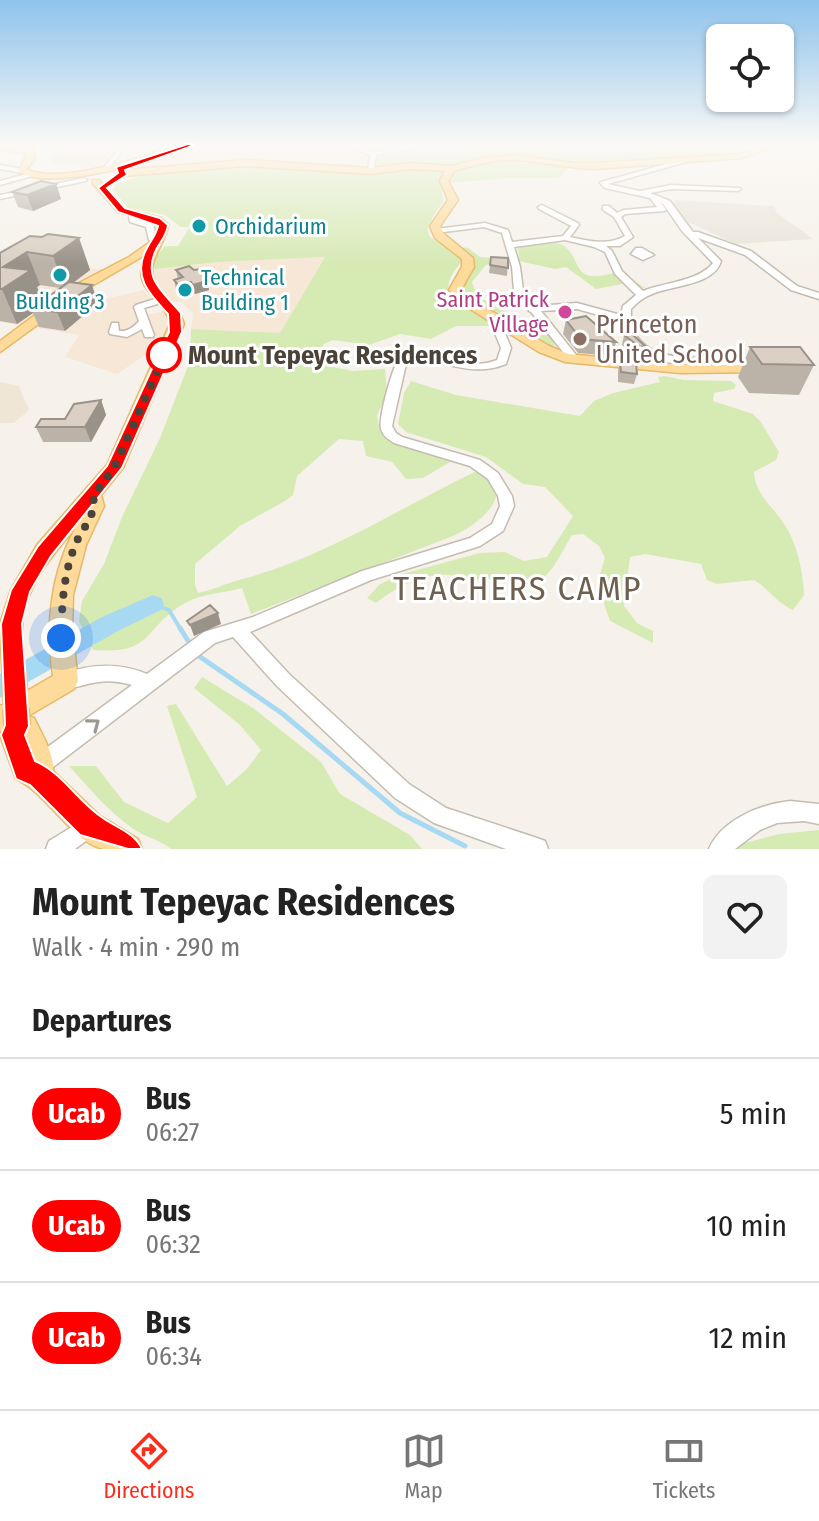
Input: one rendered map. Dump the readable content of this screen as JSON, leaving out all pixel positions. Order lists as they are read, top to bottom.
{
  "districts": ["TEACHERS CAMP"],
  "places": [
    "Orchidarium",
    "Building 3",
    "Technical Building 1",
    "Saint Patrick Village",
    "Princeton United School",
    "Mount Tepeyac Residences"
  ],
  "lines": ["bus line Ucab"],
  "page": {
    "heading": [
      ["Mount Tepeyac Residences", "Walk · 4 min · 290 m"],
      "Departures"
    ],
    "list": [
      {
        "mark": "Ucab",
        "name": "Bus",
        "note": "06:27",
        "value": "5 min"
      },
      {
        "mark": "Ucab",
        "name": "Bus",
        "note": "06:32",
        "value": "10 min"
      },
      {
        "mark": "Ucab",
        "name": "Bus",
        "note": "06:34",
        "value": "12 min"
      }
    ],
    "tabs": ["Directions", "Map", "Tickets"]
  }
}
